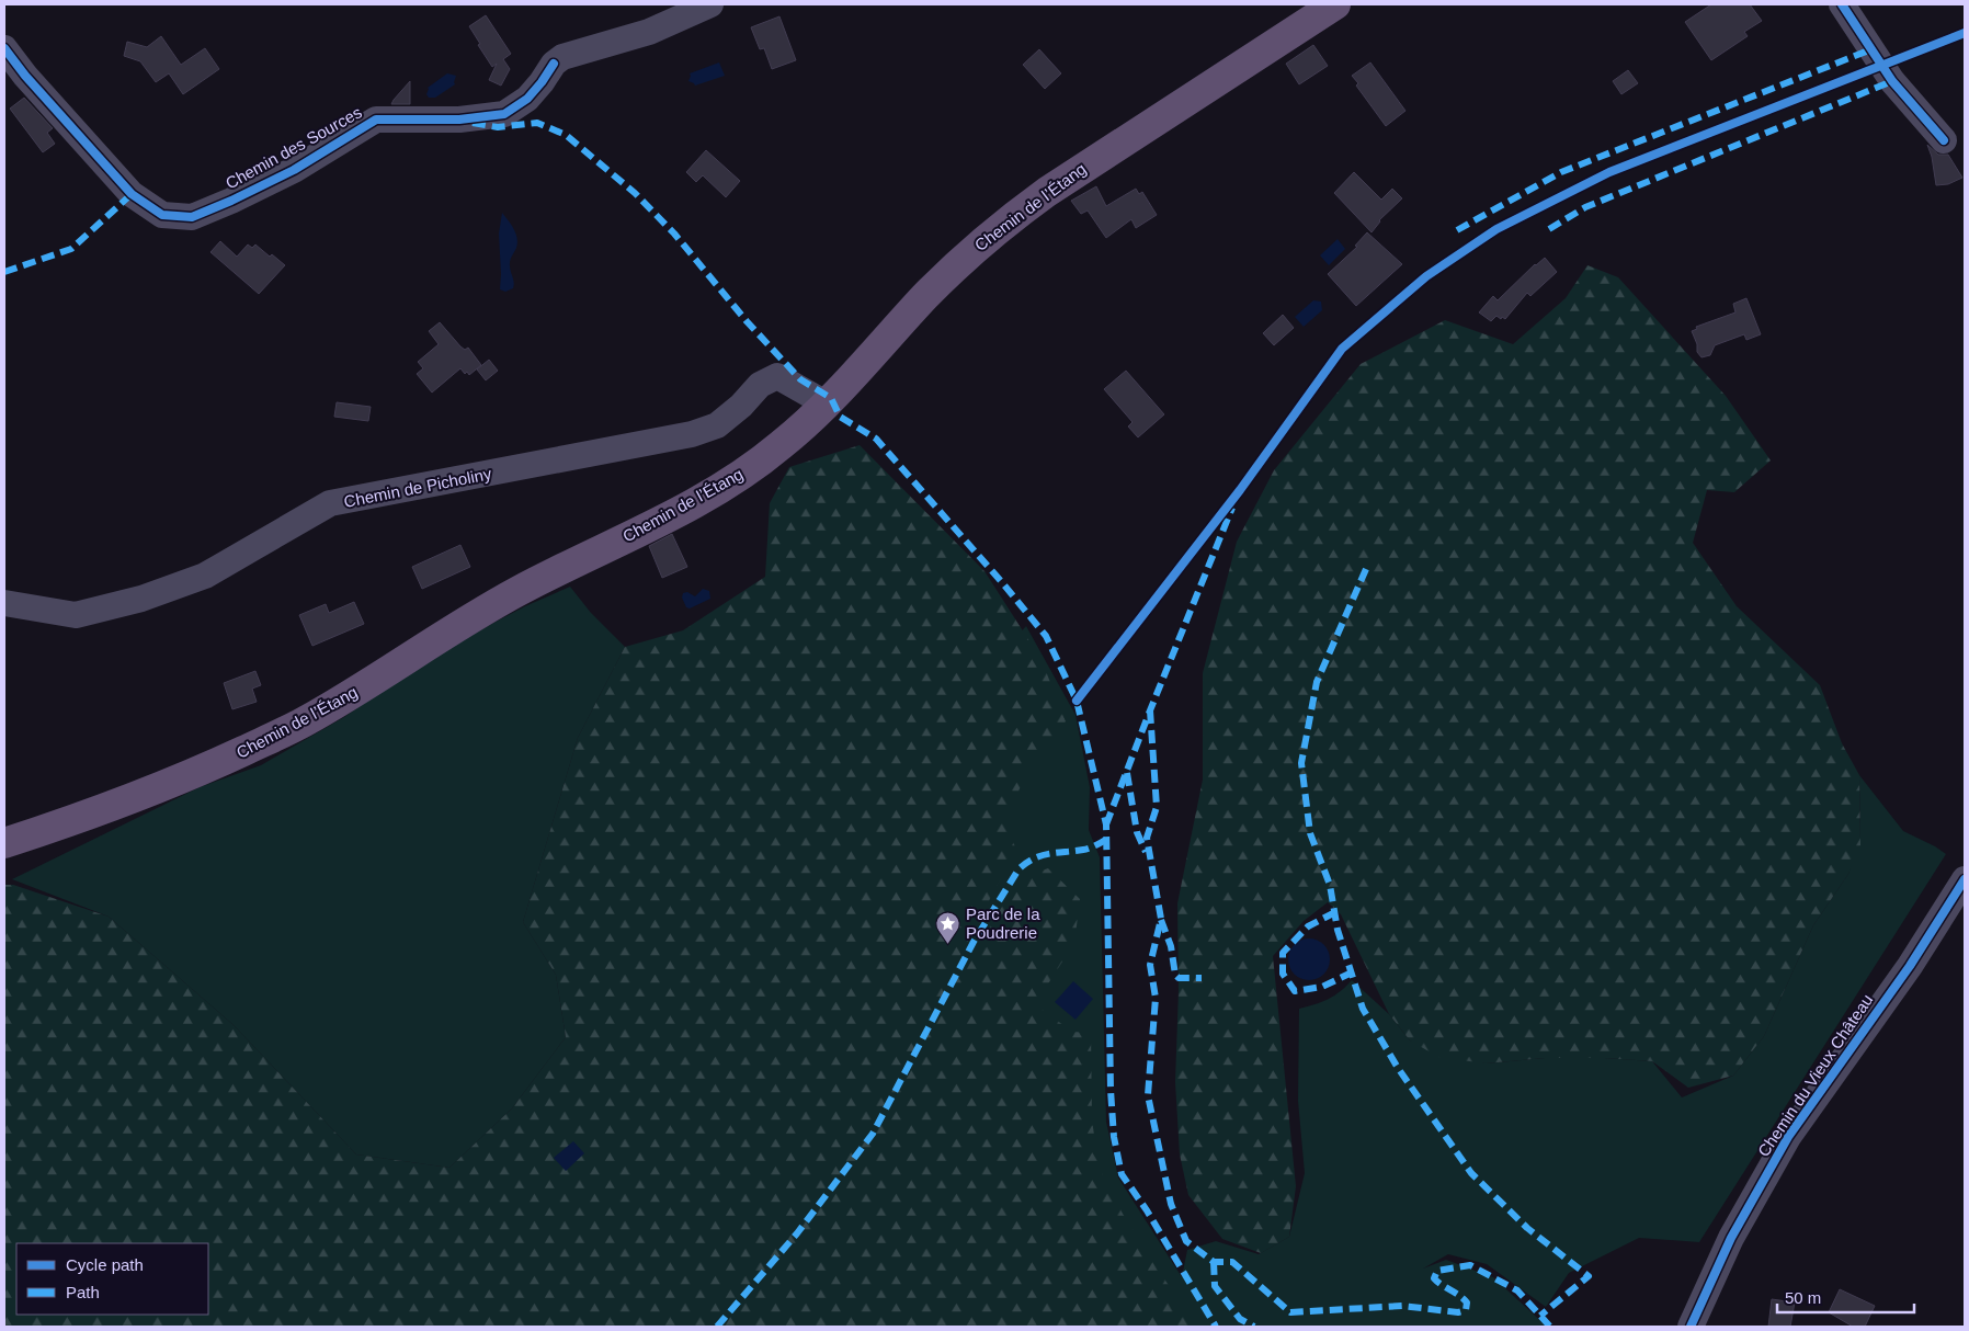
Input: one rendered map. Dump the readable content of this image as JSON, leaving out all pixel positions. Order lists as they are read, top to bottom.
{
  "streets": {
    "main road": ["Chemin de l’Étang"],
    "street": ["Chemin des Sources", "Chemin de Picholiny", "Chemin du Vieux Château"]
  },
  "crossings": [
    ["Chemin de l’Étang", "Chemin de Picholiny"]
  ],
  "places": {
    "place": ["Parc de la Poudrerie"]
  },
  "legend": ["Cycle path", "Path"],
  "scale_bar": "50 m"
}
